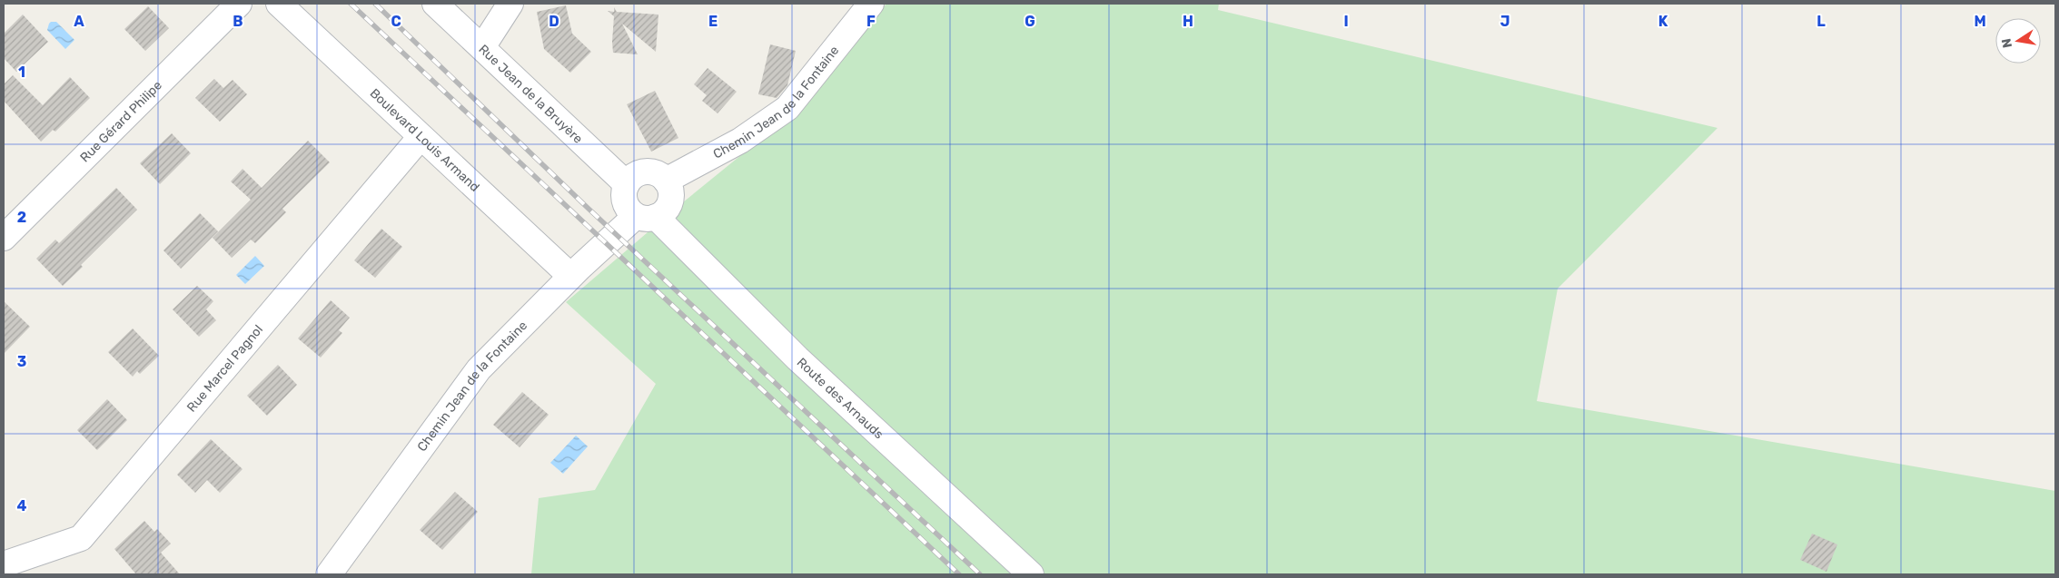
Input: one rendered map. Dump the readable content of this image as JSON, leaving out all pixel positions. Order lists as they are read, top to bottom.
{
  "streets": {
    "street": [
      "Rue Jean de la Bruyère",
      "Chemin Jean de la Fontaine",
      "Rue Gérard Philipe",
      "Boulevard Louis Armand",
      "Rue Marcel Pagnol",
      "Route des Arnauds"
    ]
  },
  "crossings": [
    ["Rue Jean de la Bruyère", "Chemin Jean de la Fontaine"],
    ["Rue Jean de la Bruyère", "Route des Arnauds"],
    ["Chemin Jean de la Fontaine", "Boulevard Louis Armand"],
    ["Chemin Jean de la Fontaine", "Route des Arnauds"],
    ["Boulevard Louis Armand", "Rue Marcel Pagnol"]
  ],
  "north": "left",
  "grid": {
    "columns": [
      "A",
      "B",
      "C",
      "D",
      "E",
      "F",
      "G",
      "H",
      "I",
      "J",
      "K",
      "L",
      "M"
    ],
    "rows": [
      "1",
      "2",
      "3",
      "4"
    ]
  }
}
